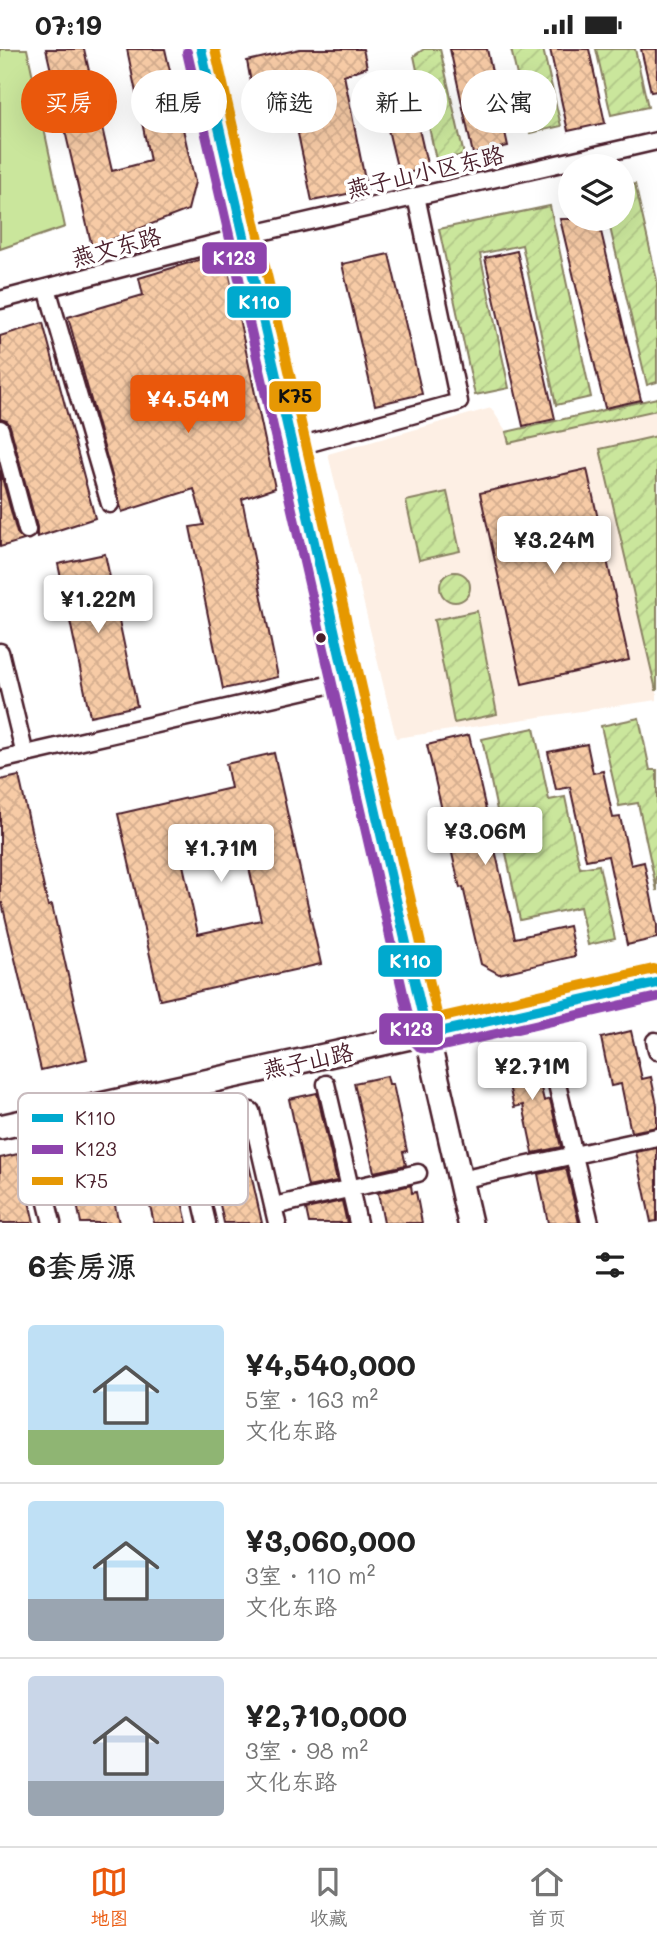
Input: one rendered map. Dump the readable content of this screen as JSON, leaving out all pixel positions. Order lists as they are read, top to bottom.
{
  "streets": {
    "street": ["燕子山小区东路", "燕文东路", "燕子山路"]
  },
  "crossings": [
    ["燕子山小区东路", "燕文东路"]
  ],
  "lines": ["transit line K110", "transit line K75", "transit line K123"],
  "legend": ["K110", "K123", "K75"],
  "page": {
    "status": "07:19",
    "chip": [
      "买房",
      "租房",
      "筛选",
      "新上",
      "公寓"
    ],
    "price": [
      "¥4.54M",
      "¥3.24M",
      "¥1.22M",
      "¥3.06M",
      "¥1.71M",
      "¥2.71M"
    ],
    "heading": "6套房源",
    "list": [
      {
        "name": "¥4,540,000",
        "note": "5室 · 163 m² · 文化东路"
      },
      {
        "name": "¥3,060,000",
        "note": "3室 · 110 m² · 文化东路"
      },
      {
        "name": "¥2,710,000",
        "note": "3室 · 98 m² · 文化东路"
      }
    ],
    "tabs": ["地图", "收藏", "首页"]
  }
}
